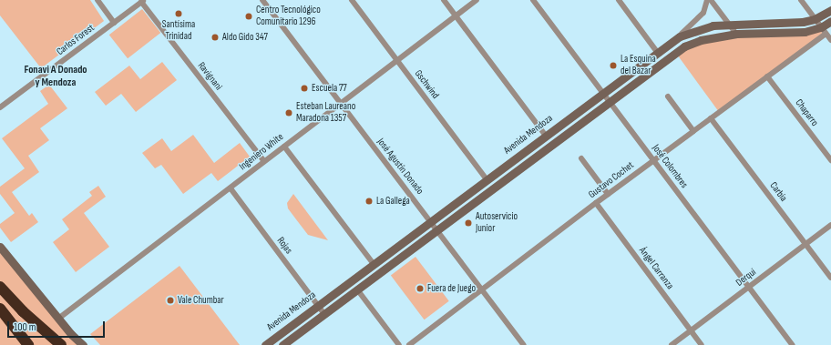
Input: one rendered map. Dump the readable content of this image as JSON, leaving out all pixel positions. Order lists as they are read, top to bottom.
{
  "streets": {
    "main road": ["Avenida Mendoza"],
    "street": [
      "Carlos Forest",
      "Ravignani",
      "Gschwind",
      "Chaparro",
      "Ingeniero White",
      "José Agustín Donado",
      "José Colombres",
      "Gustavo Cochet",
      "Carbia",
      "Rojas",
      "Ángel Carranza",
      "Derqui"
    ]
  },
  "crossings": [
    ["Carlos Forest", "Ravignani"],
    ["Ravignani", "Ingeniero White"],
    ["Gschwind", "Avenida Mendoza"],
    ["Gschwind", "Ingeniero White"],
    ["Chaparro", "Gustavo Cochet"],
    ["Avenida Mendoza", "José Agustín Donado"],
    ["Avenida Mendoza", "José Colombres"],
    ["Avenida Mendoza", "Gustavo Cochet"],
    ["Avenida Mendoza", "Rojas"],
    ["Ingeniero White", "José Agustín Donado"],
    ["Ingeniero White", "Rojas"],
    ["José Agustín Donado", "Gustavo Cochet"],
    ["José Colombres", "Gustavo Cochet"],
    ["José Colombres", "Derqui"],
    ["Gustavo Cochet", "Carbia"],
    ["Gustavo Cochet", "Ángel Carranza"],
    ["Carbia", "Derqui"],
    ["Ángel Carranza", "Derqui"]
  ],
  "districts": ["Fonavi A Donado y Mendoza"],
  "places": [
    "Santísima Trinidad",
    "Centro Tecnológico Comunitario 1296",
    "Aldo Gido 347",
    "La Esquina del Bazar",
    "Escuela 77",
    "Esteban Laureano Maradona 1357",
    "La Gallega",
    "Autoservicio Junior",
    "Fuera de Juego",
    "Vale Chumbar"
  ],
  "scale_bar": "100 m"
}
